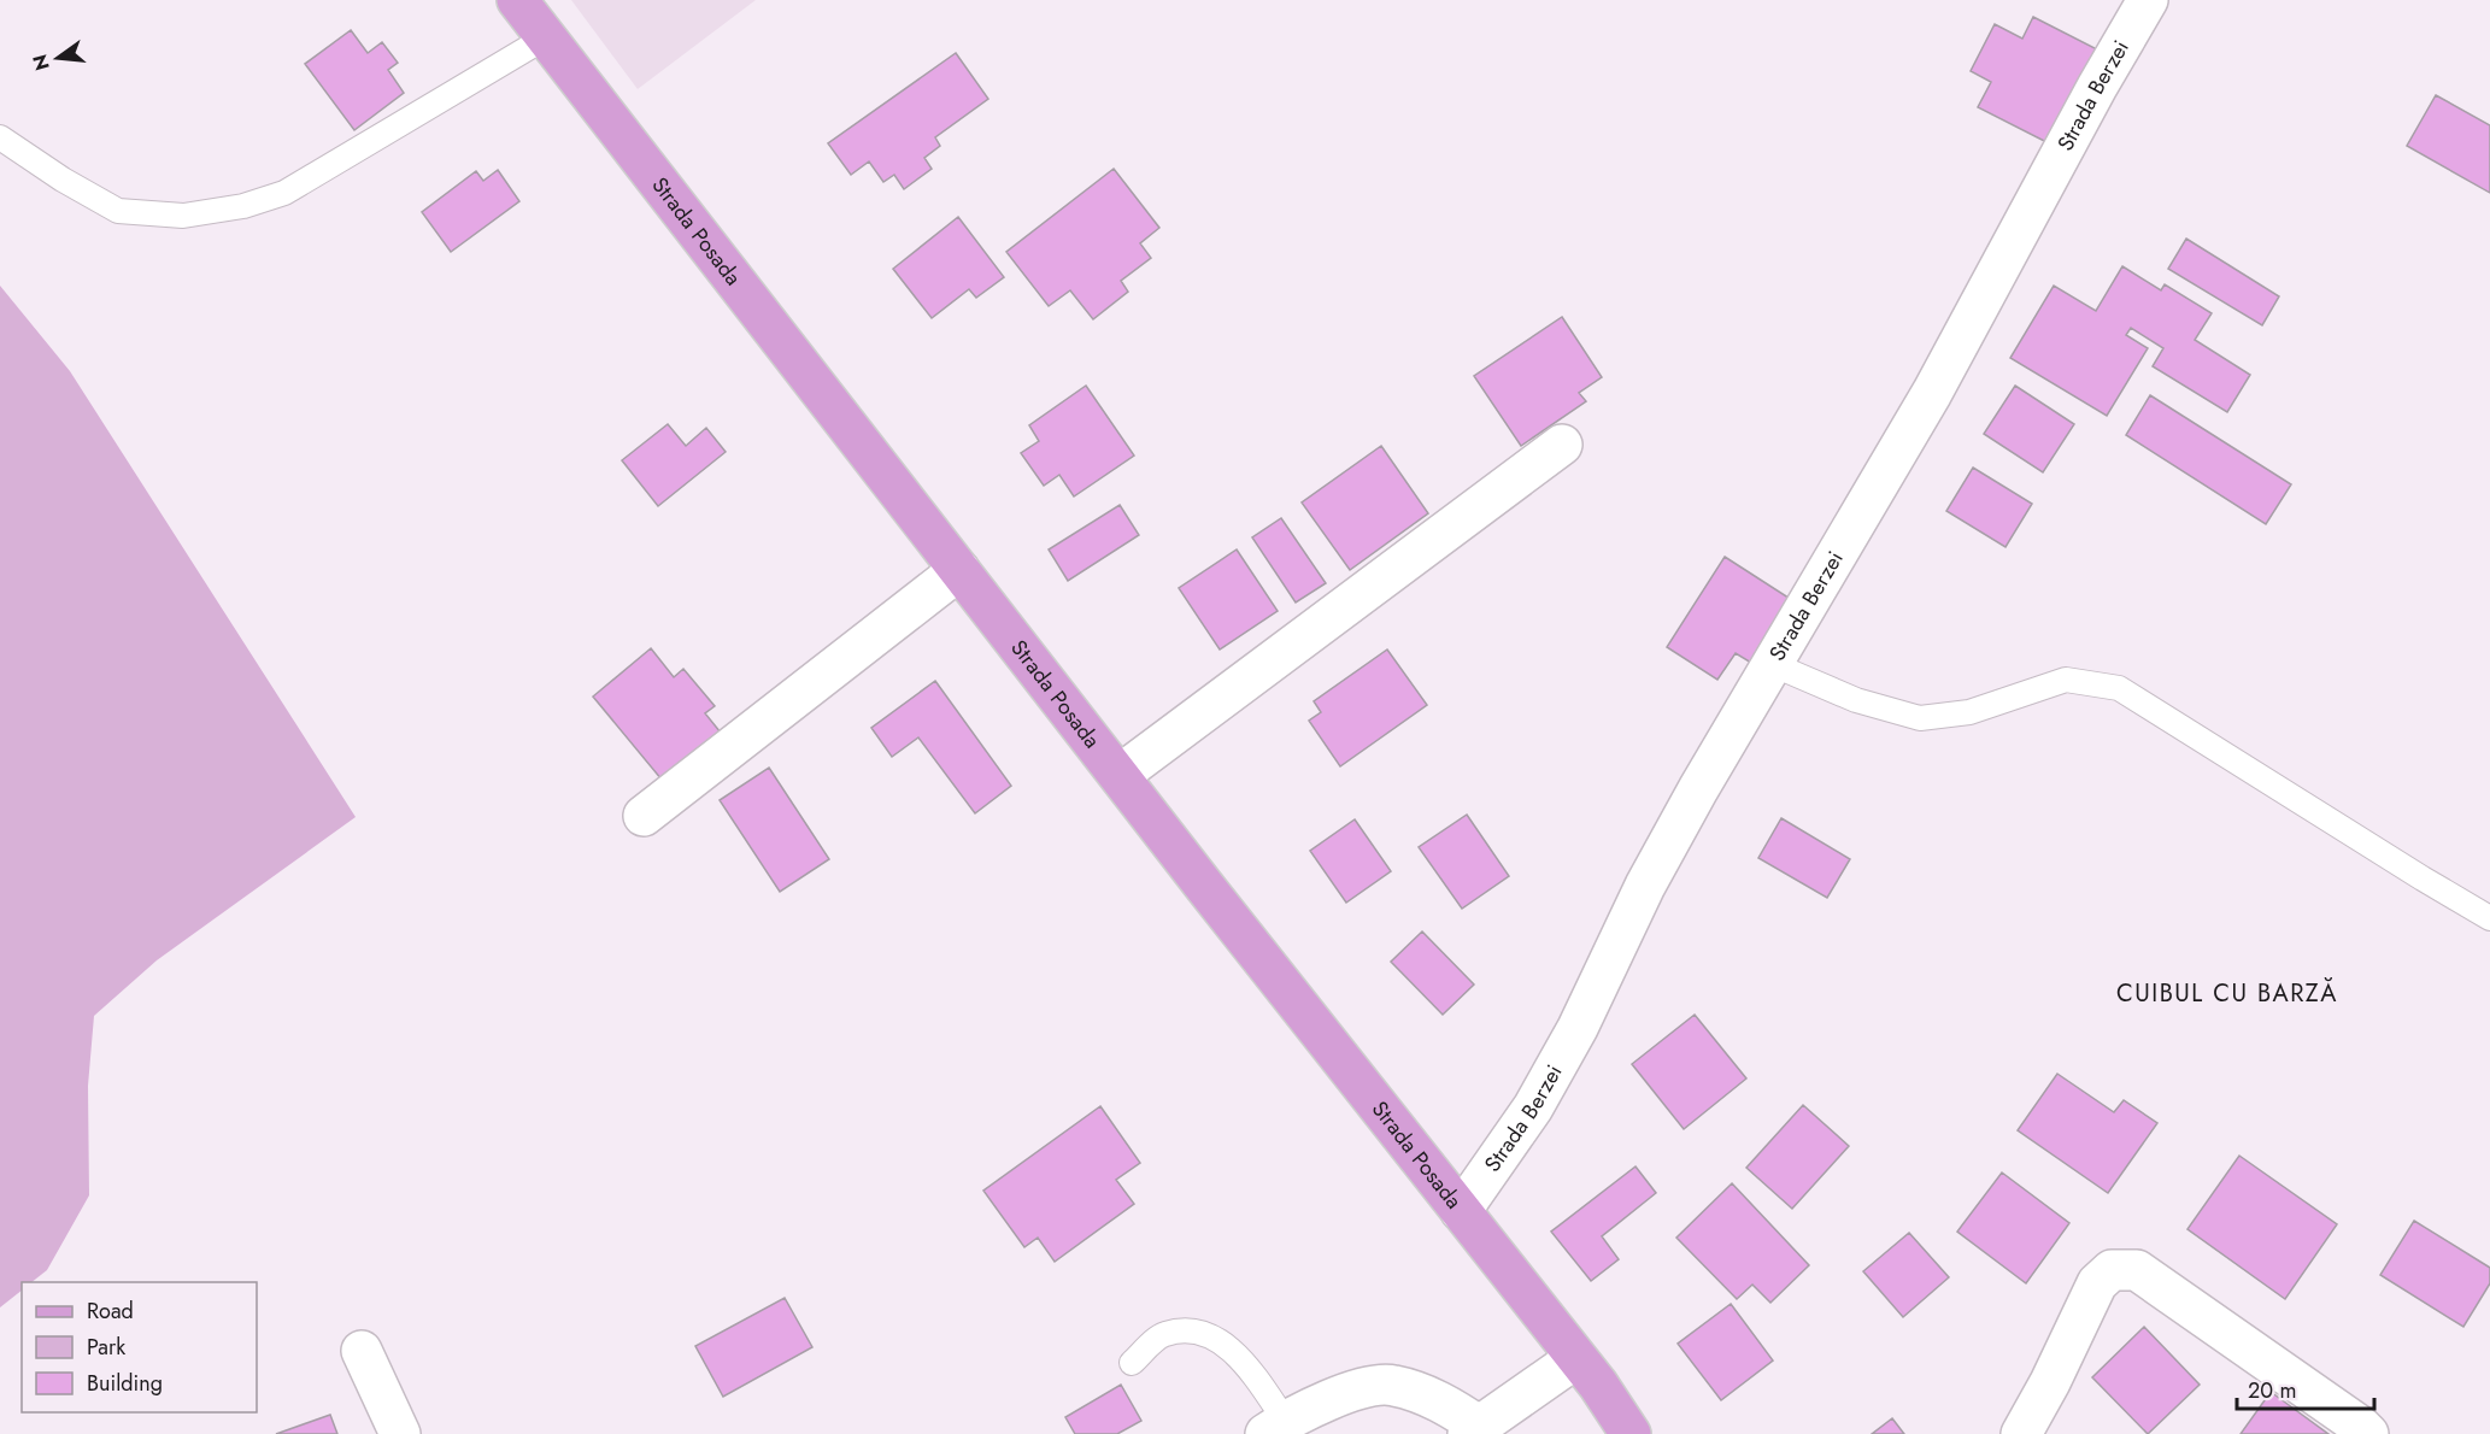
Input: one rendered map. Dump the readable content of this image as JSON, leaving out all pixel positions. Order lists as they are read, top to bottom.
{
  "streets": {
    "main road": ["Strada Posada"],
    "street": ["Strada Berzei"]
  },
  "crossings": [
    ["Strada Berzei", "Strada Posada"]
  ],
  "districts": ["CUIBUL CU BARZĂ"],
  "legend": ["Road", "Park", "Building"],
  "scale_bar": "20 m",
  "north": "left"
}
